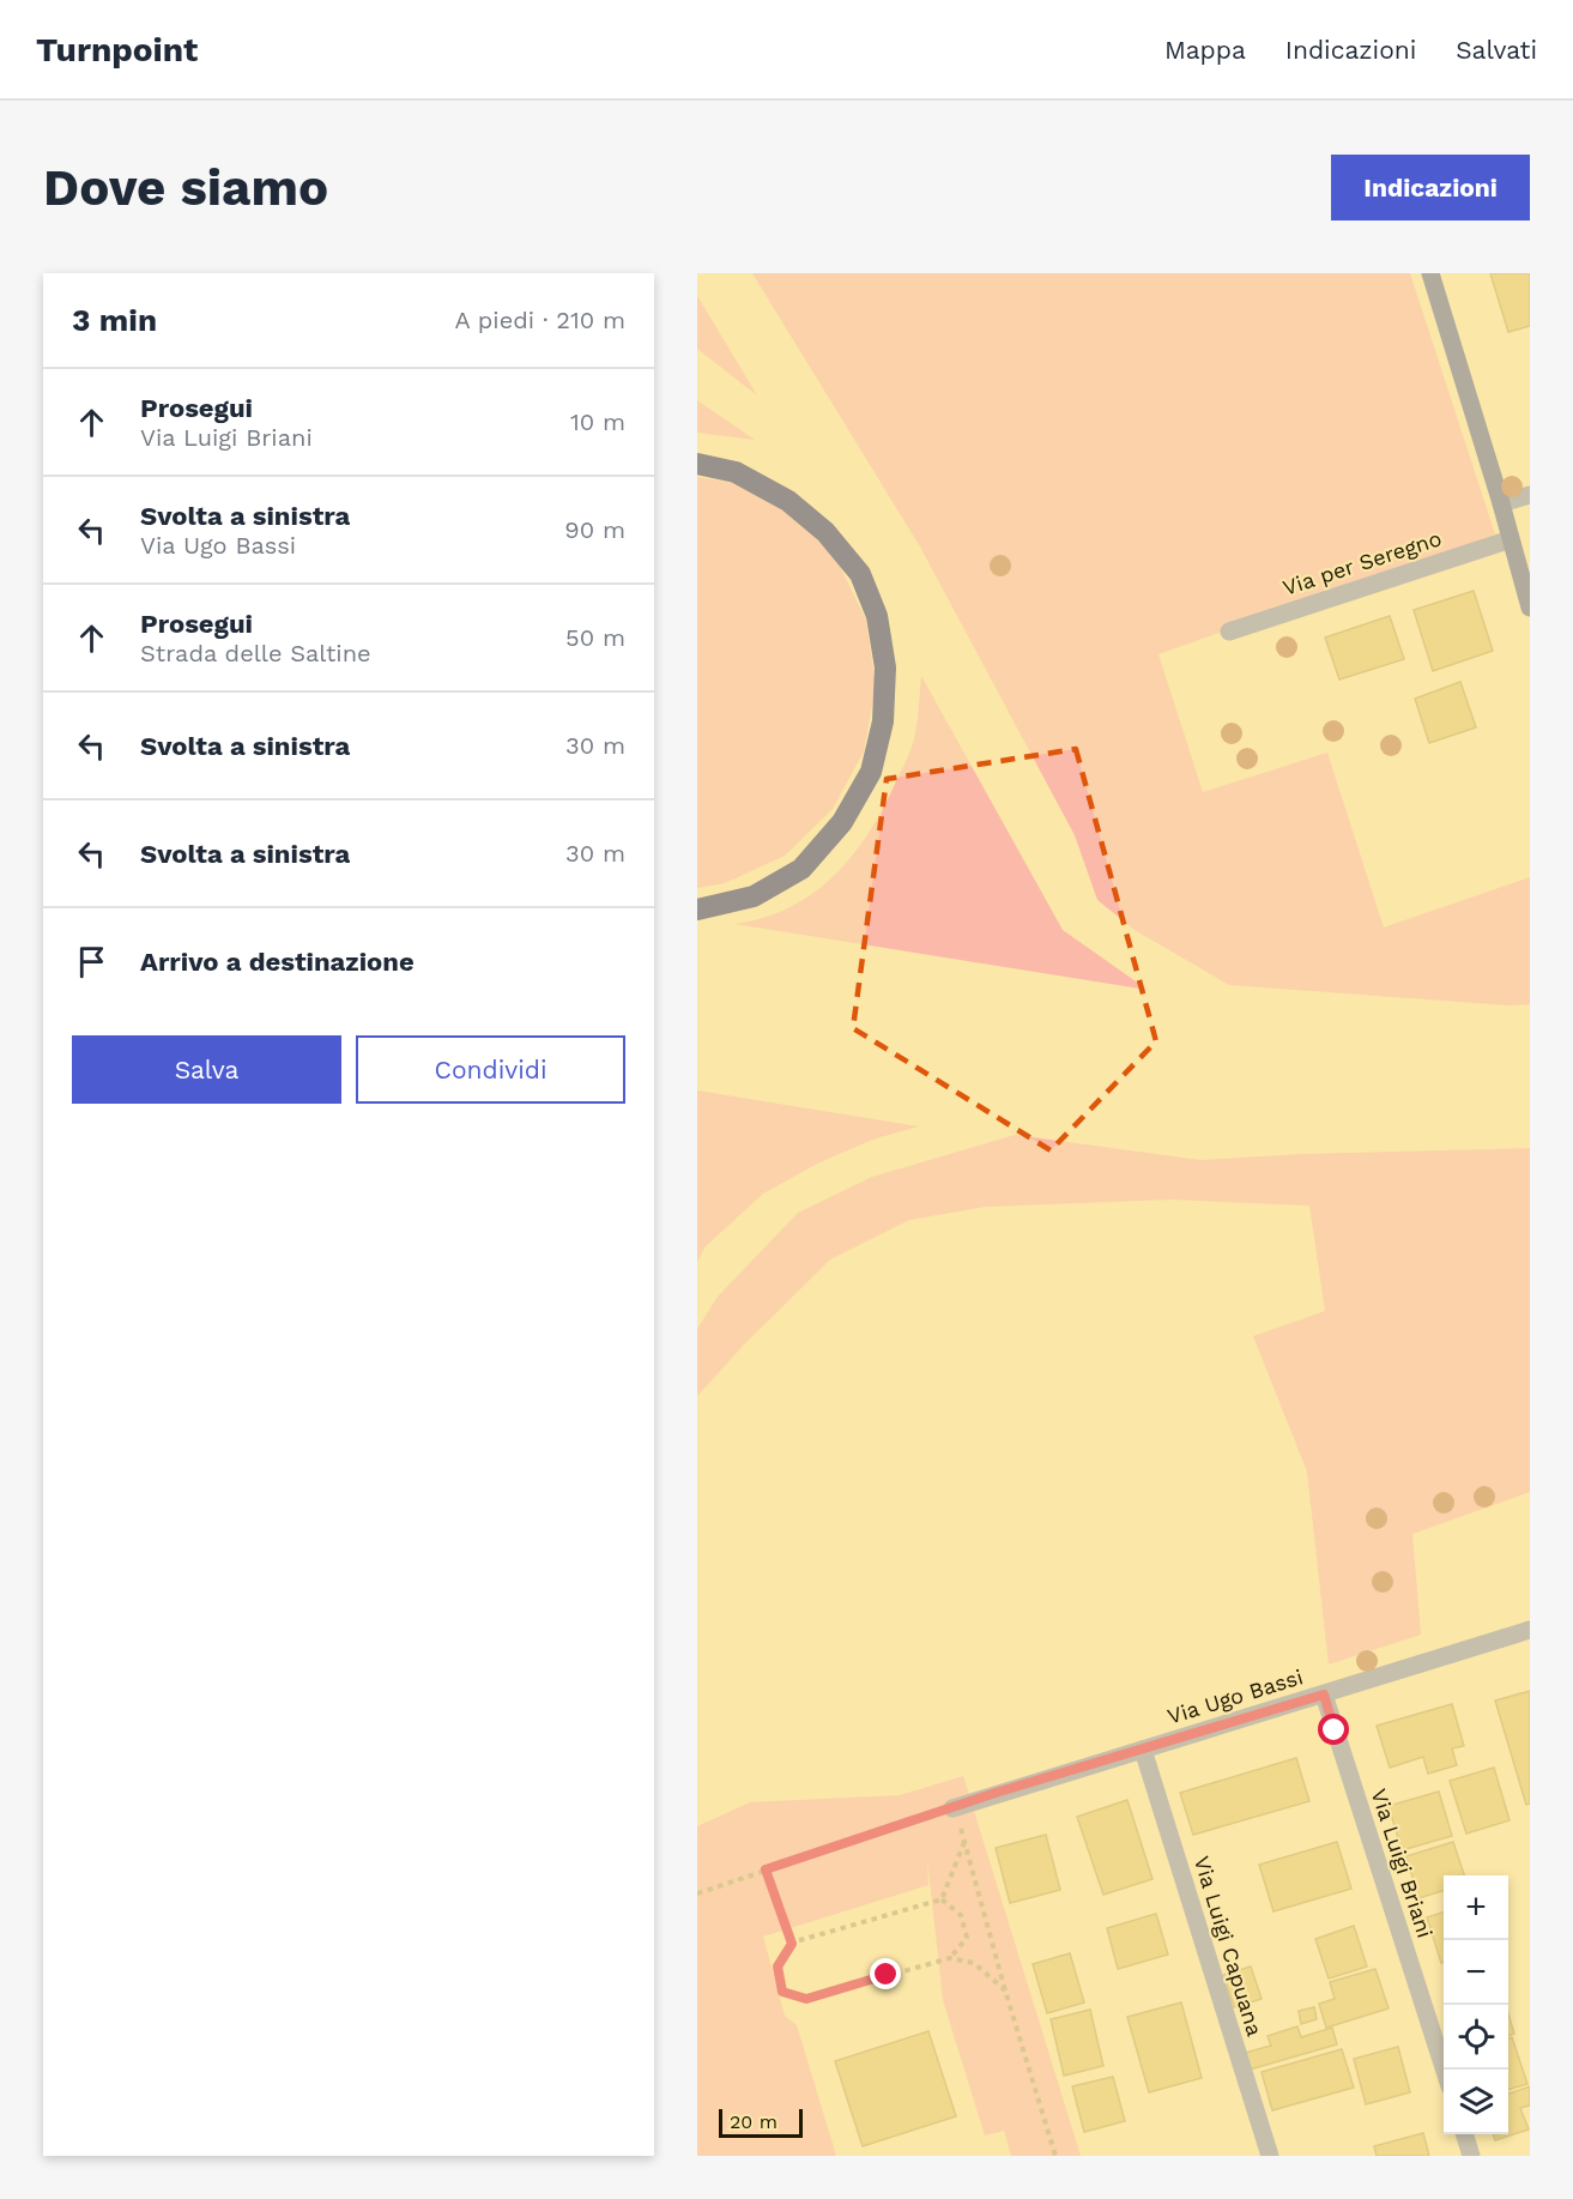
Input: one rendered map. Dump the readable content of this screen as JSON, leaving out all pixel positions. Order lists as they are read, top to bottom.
{
  "streets": {
    "street": [
      "Via per Seregno",
      "Via Ugo Bassi",
      "Via Luigi Briani",
      "Via Luigi Capuana"
    ]
  },
  "crossings": [
    ["Via Ugo Bassi", "Via Luigi Briani"],
    ["Via Ugo Bassi", "Via Luigi Capuana"]
  ],
  "scale_bar": "20 m",
  "page": {
    "header": "Turnpoint",
    "nav": ["Mappa", "Indicazioni", "Salvati"],
    "buttons": [
      "Indicazioni",
      ["Salva", "Condividi"]
    ],
    "title": "Dove siamo",
    "heading": ["3 min", "A piedi · 210 m"],
    "list": [
      ["Prosegui", "Via Luigi Briani", "10 m"],
      ["Svolta a sinistra", "Via Ugo Bassi", "90 m"],
      ["Prosegui", "Strada delle Saltine", "50 m"],
      ["Svolta a sinistra", "30 m"],
      ["Svolta a sinistra", "30 m"],
      "Arrivo a destinazione"
    ],
    "map_buttons": ["+", "−"],
    "scale": "20 m"
  }
}
